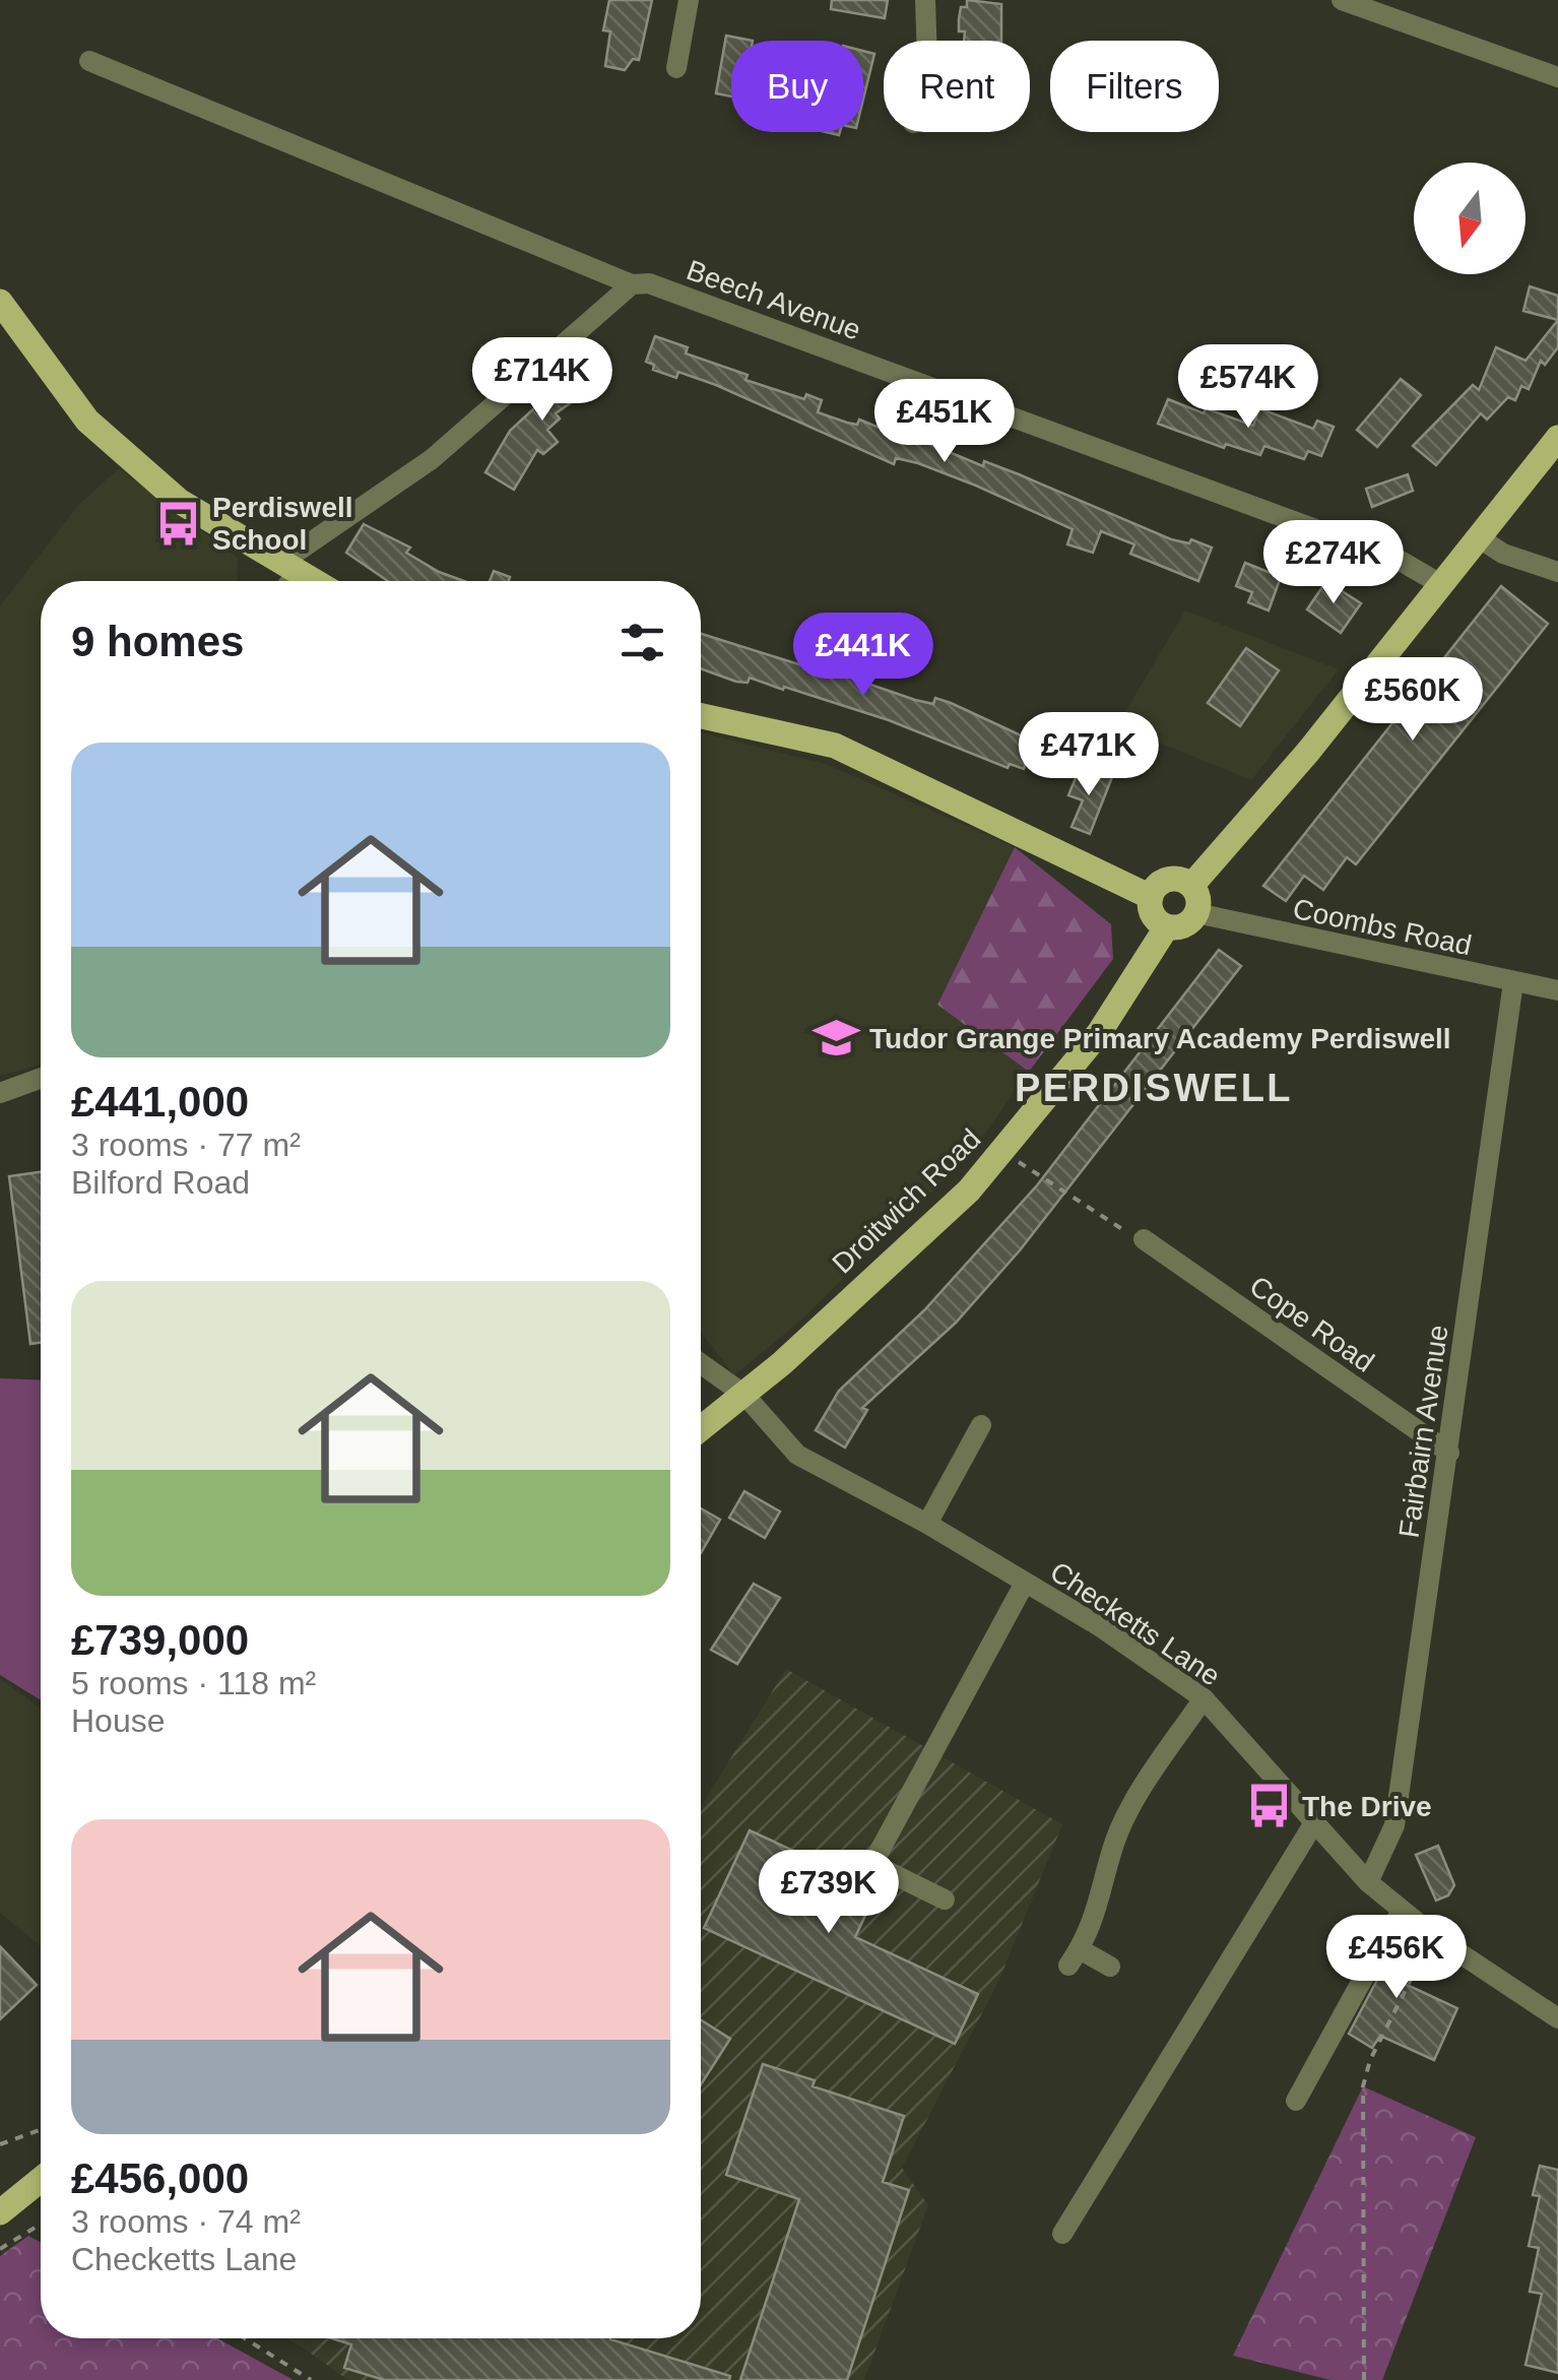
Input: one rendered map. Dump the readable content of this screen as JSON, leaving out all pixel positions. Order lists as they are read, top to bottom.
{
  "streets": {
    "main road": ["Droitwich Road"],
    "street": [
      "Beech Avenue",
      "Coombs Road",
      "Cope Road",
      "Fairbairn Avenue",
      "Checketts Lane"
    ]
  },
  "crossings": [
    ["Coombs Road", "Droitwich Road"],
    ["Coombs Road", "Fairbairn Avenue"],
    ["Droitwich Road", "Checketts Lane"],
    ["Cope Road", "Fairbairn Avenue"],
    ["Fairbairn Avenue", "Checketts Lane"]
  ],
  "districts": ["PERDISWELL"],
  "places": {
    "bus stop": ["Perdiswell School", "The Drive"],
    "school or university": ["Tudor Grange Primary Academy Perdiswell"]
  },
  "north": "bottom",
  "page": {
    "chip": ["Buy", "Rent", "Filters"],
    "price": [
      "£714K",
      "£574K",
      "£451K",
      "£274K",
      "£441K",
      "£560K",
      "£471K",
      "£739K",
      "£456K"
    ],
    "heading": "9 homes",
    "list": [
      {
        "name": "£441,000",
        "note": "3 rooms · 77 m² · Bilford Road"
      },
      {
        "name": "£739,000",
        "note": "5 rooms · 118 m² · House"
      },
      {
        "name": "£456,000",
        "note": "3 rooms · 74 m² · Checketts Lane"
      }
    ]
  }
}
